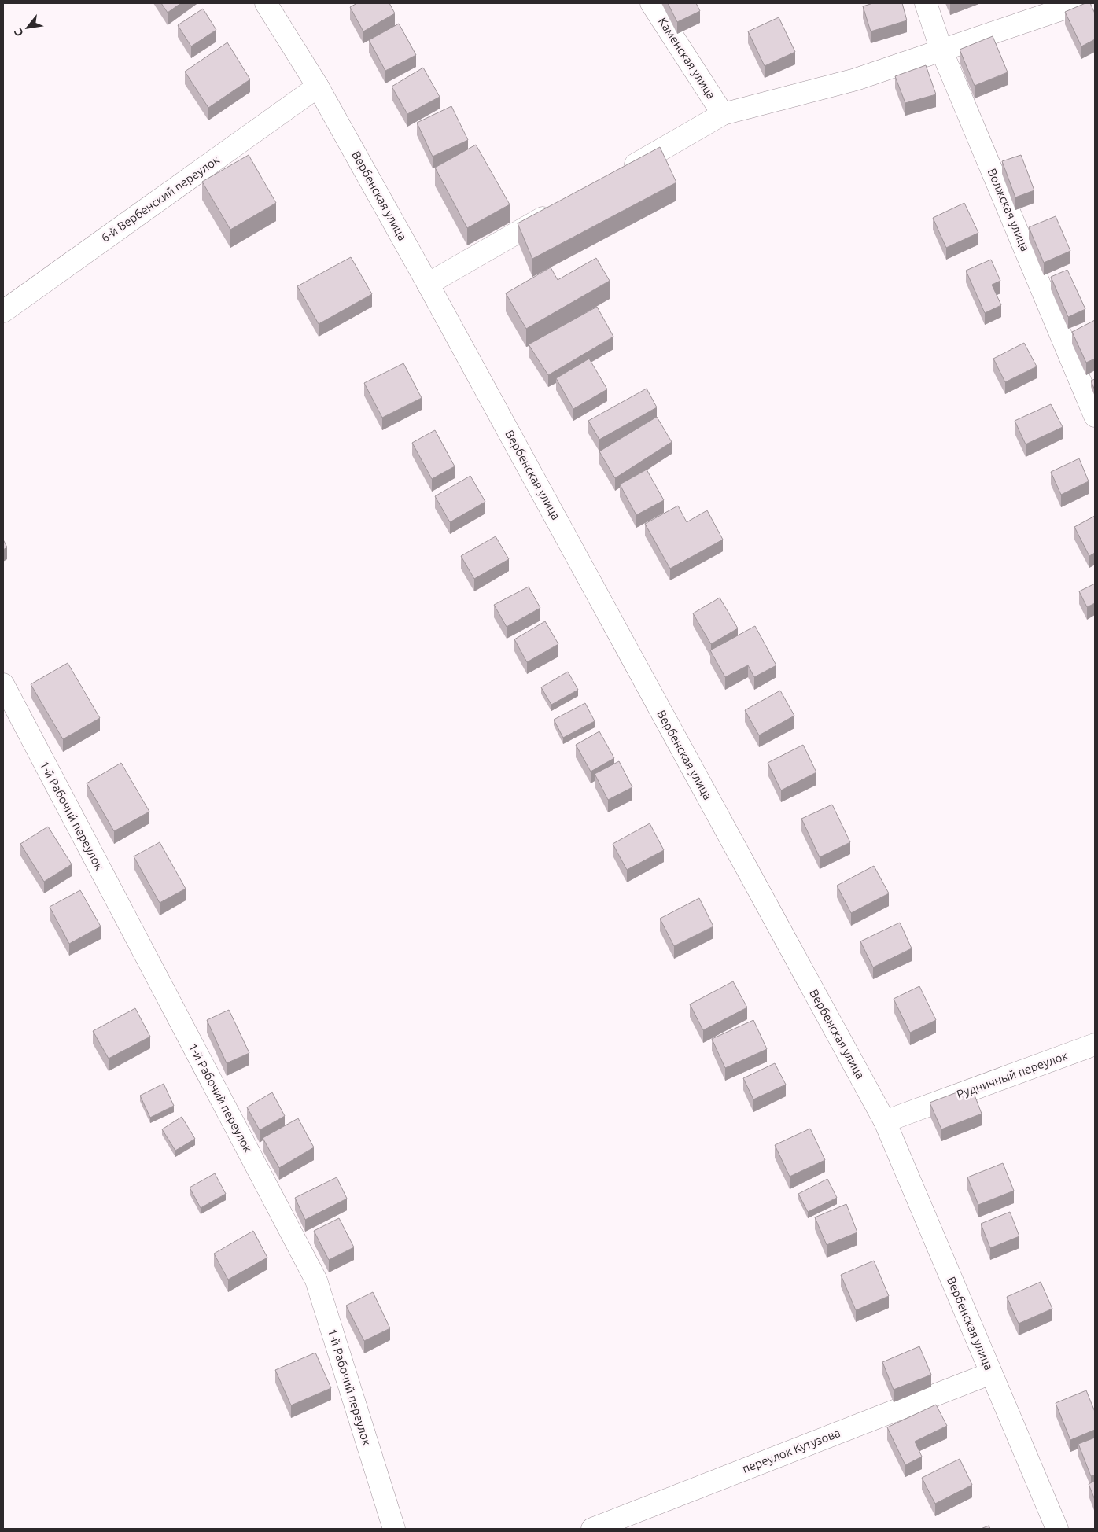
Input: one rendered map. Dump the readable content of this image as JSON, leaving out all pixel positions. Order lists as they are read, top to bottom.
{
  "streets": {
    "street": [
      "Каменская улица",
      "Вербенская улица",
      "6-й Вербенский переулок",
      "Волжская улица",
      "1-й Рабочий переулок",
      "Рудничный переулок",
      "переулок Кутузова"
    ]
  },
  "crossings": [
    ["Вербенская улица", "6-й Вербенский переулок"],
    ["Вербенская улица", "Рудничный переулок"],
    ["Вербенская улица", "переулок Кутузова"]
  ],
  "north": "bottom left"
}
